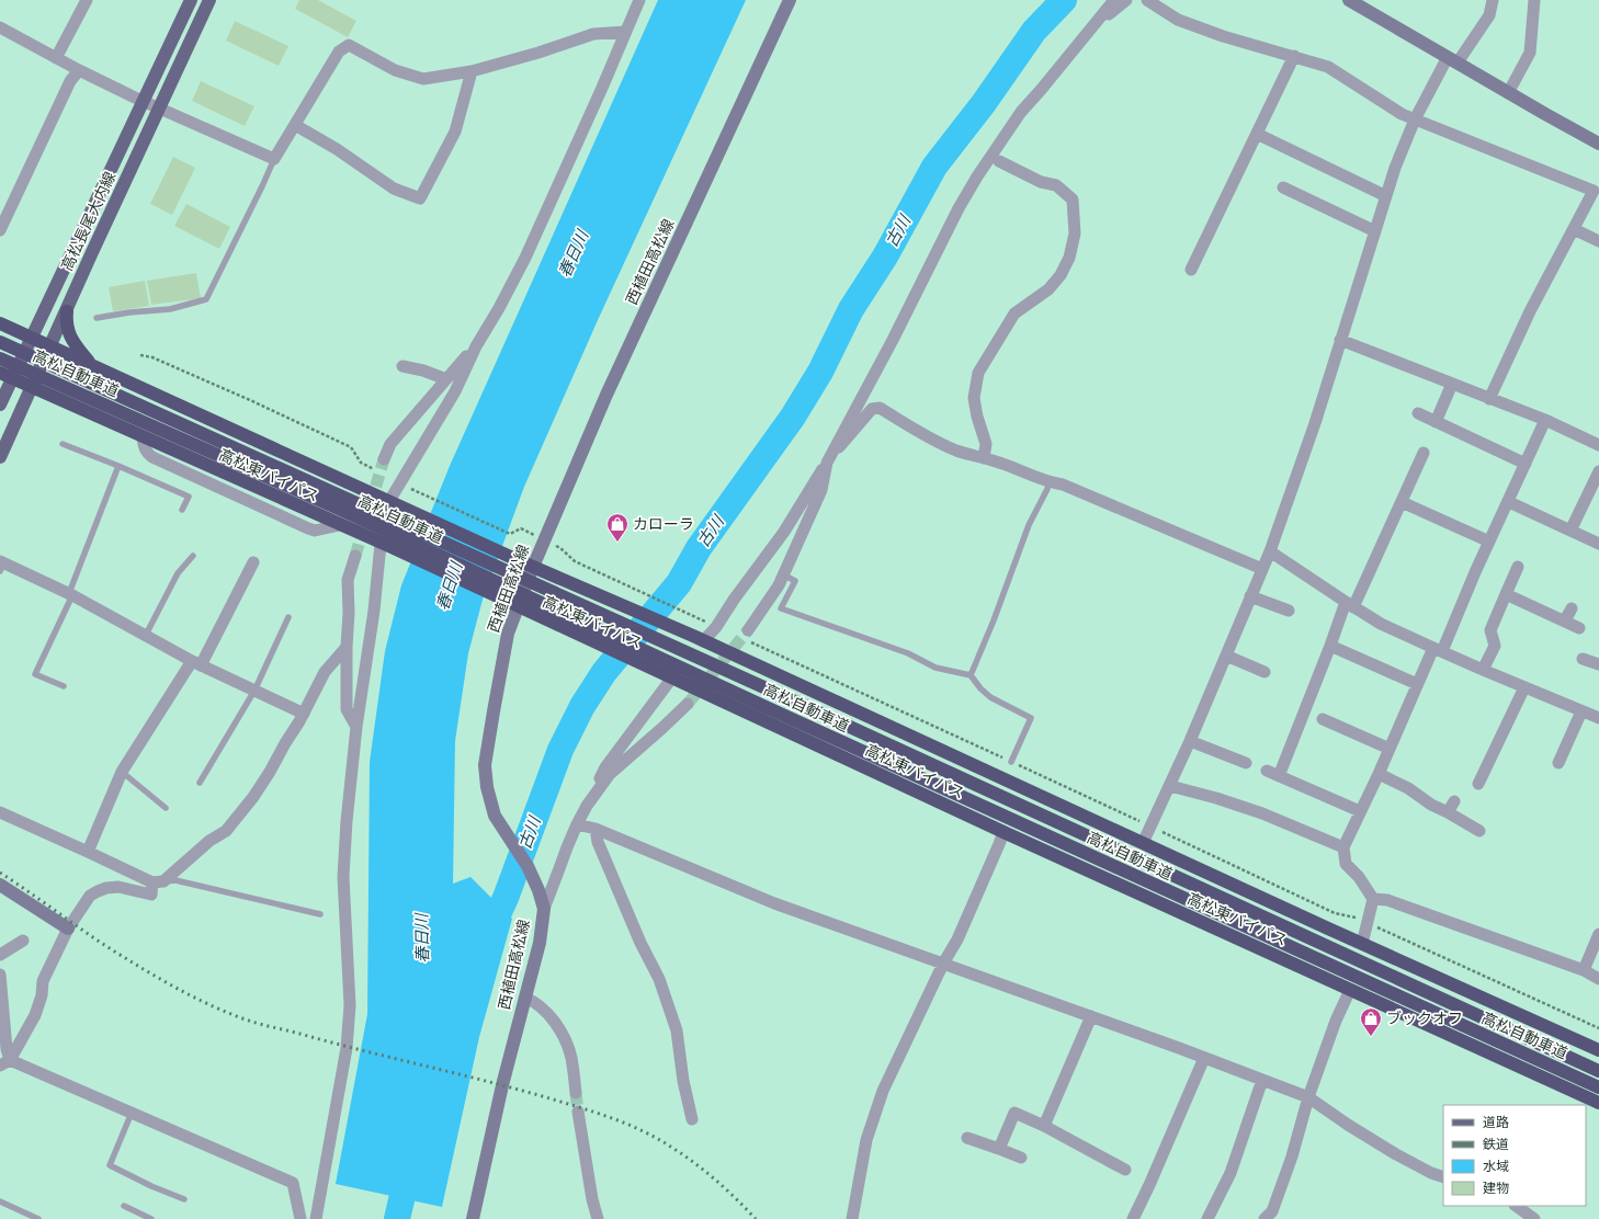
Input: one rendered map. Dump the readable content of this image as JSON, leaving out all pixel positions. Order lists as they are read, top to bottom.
{
  "streets": {
    "highway": ["高松自動車道", "高松東バイパス"],
    "main road": ["高松長尾大内線", "西植田高松線"]
  },
  "crossings": [
    ["高松長尾大内線", "高松東バイパス"],
    ["西植田高松線", "高松東バイパス"]
  ],
  "water": ["古川", "春日川"],
  "places": {
    "shop": ["カローラ", "ブックオフ"]
  },
  "legend": [
    "道路",
    "鉄道",
    "水域",
    "建物"
  ]
}
